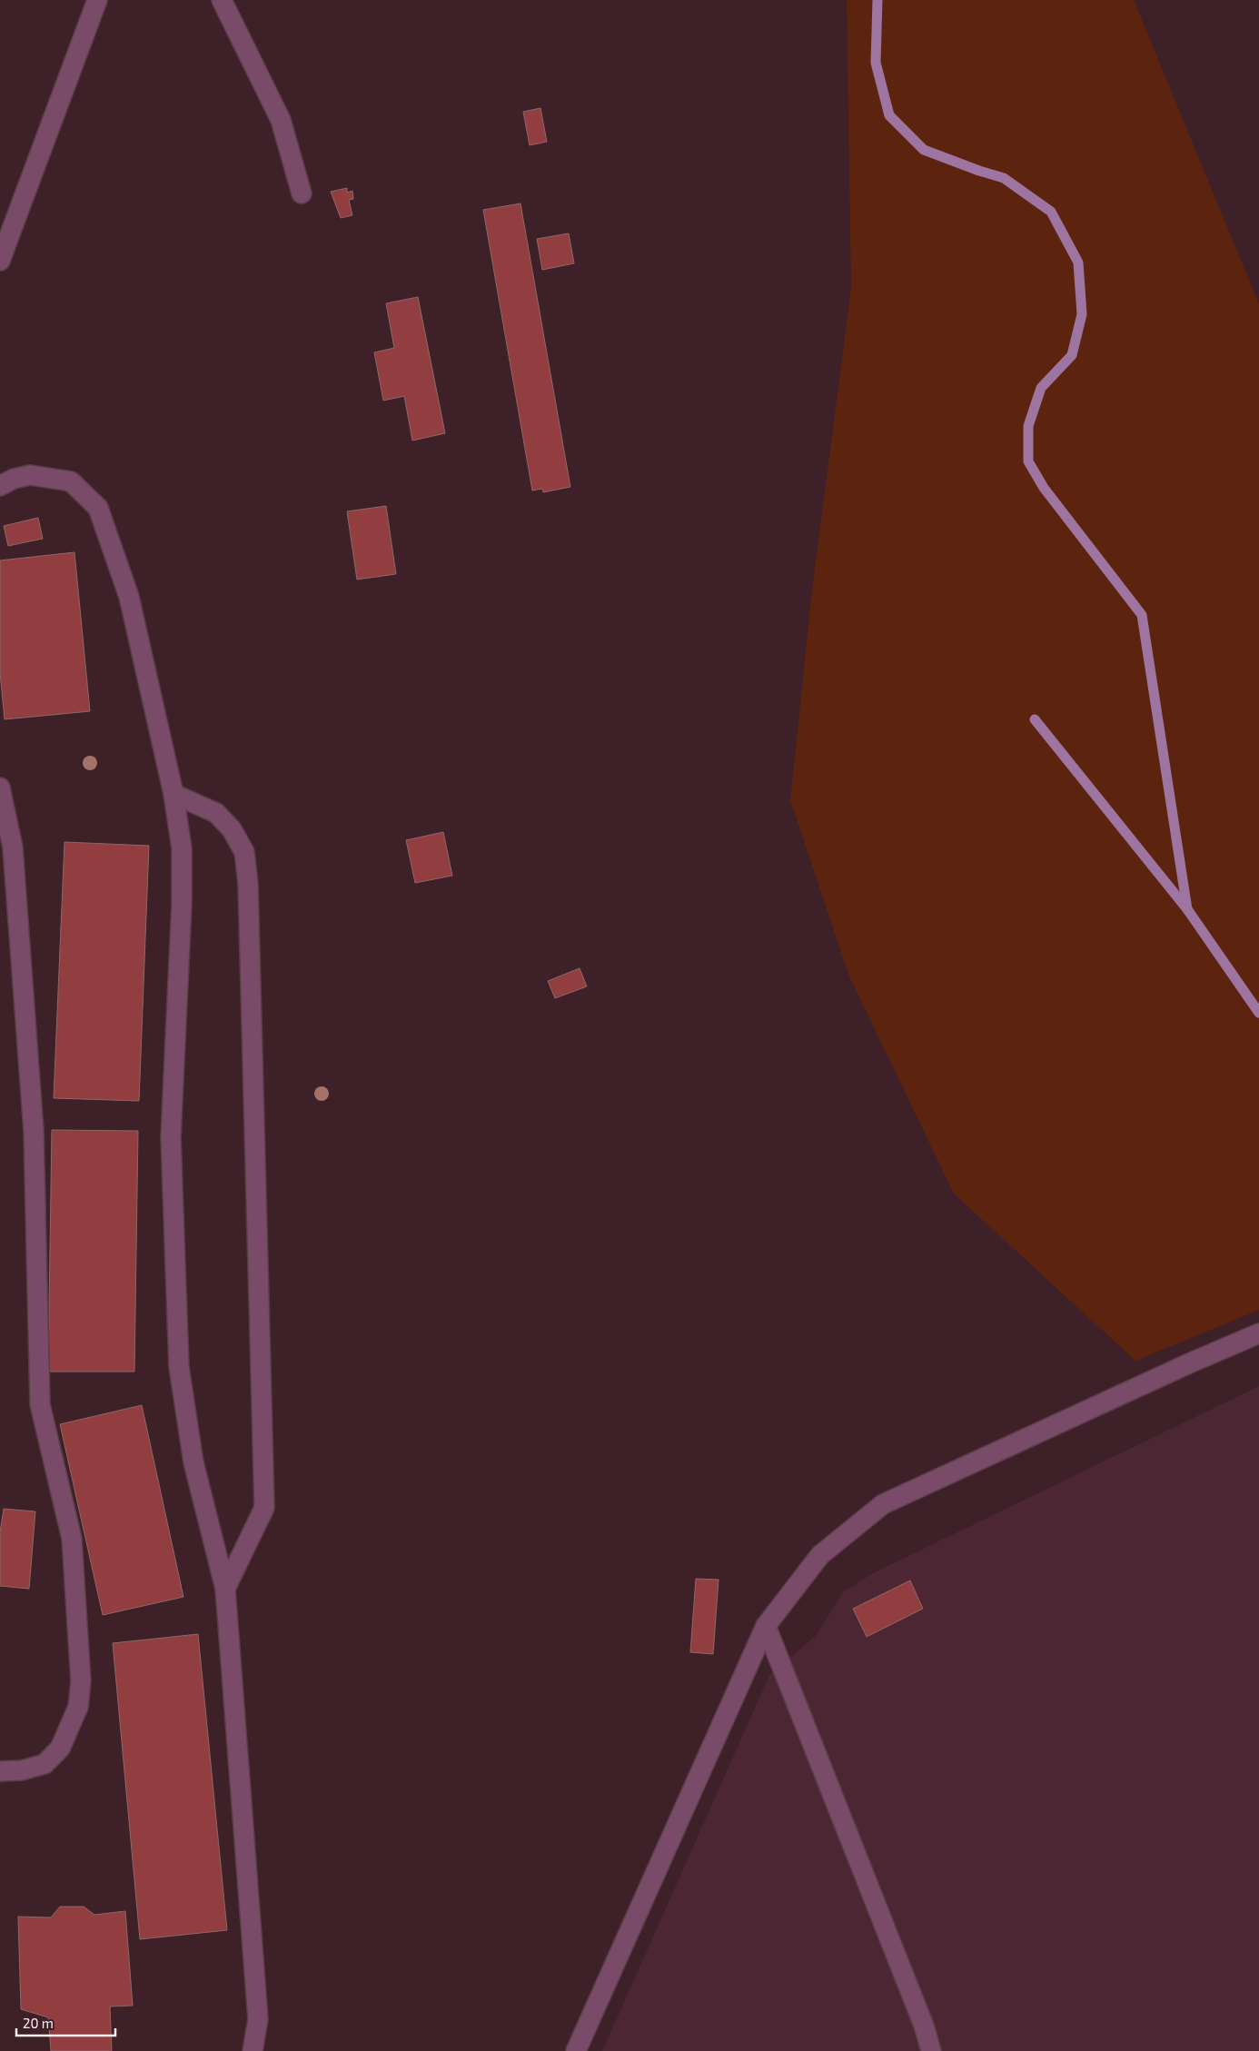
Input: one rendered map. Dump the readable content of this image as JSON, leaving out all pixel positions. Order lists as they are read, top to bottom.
{
  "scale_bar": "20 m"
}
